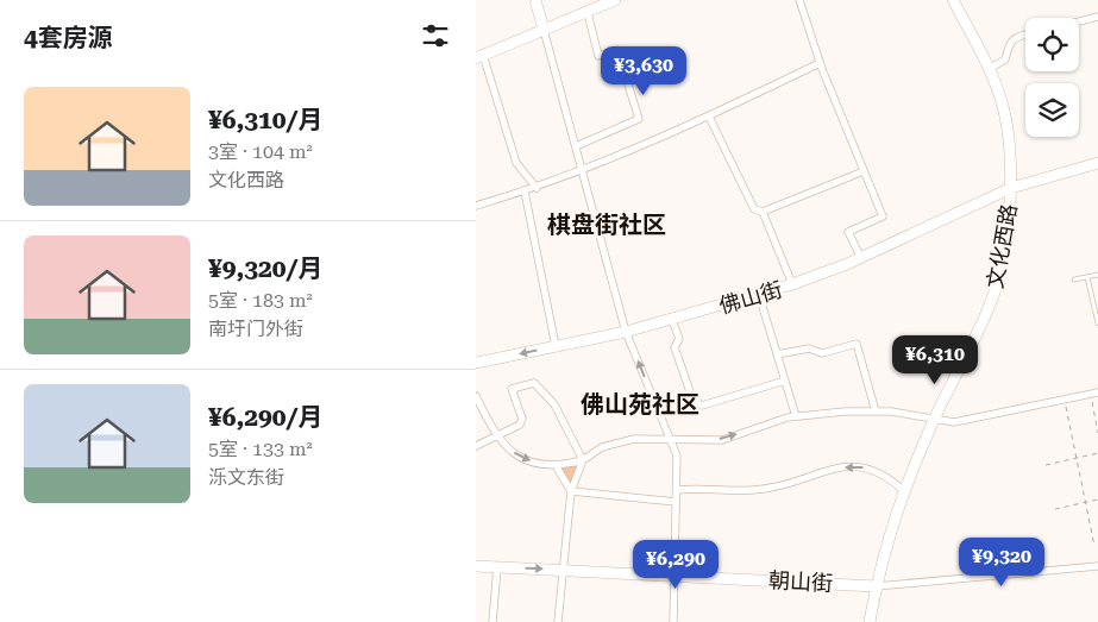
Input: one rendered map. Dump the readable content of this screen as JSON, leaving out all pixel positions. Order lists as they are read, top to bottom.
{
  "streets": {
    "street": ["文化西路", "佛山街", "朝山街"]
  },
  "crossings": [
    ["文化西路", "佛山街"],
    ["文化西路", "朝山街"]
  ],
  "districts": ["棋盘街社区", "佛山苑社区"],
  "page": {
    "heading": "4套房源",
    "price": [
      "¥3,630",
      "¥6,310",
      "¥9,320",
      "¥6,290"
    ],
    "list": [
      {
        "name": "¥6,310/月",
        "note": "3室 · 104 m² · 文化西路"
      },
      {
        "name": "¥9,320/月",
        "note": "5室 · 183 m² · 南圩门外街"
      },
      {
        "name": "¥6,290/月",
        "note": "5室 · 133 m² · 泺文东街"
      }
    ]
  }
}
